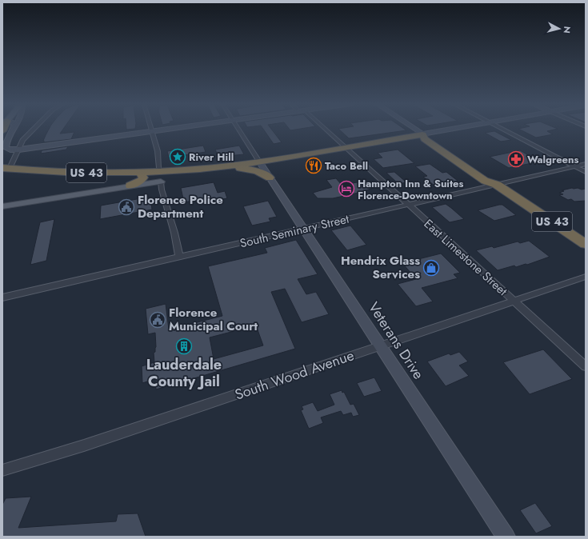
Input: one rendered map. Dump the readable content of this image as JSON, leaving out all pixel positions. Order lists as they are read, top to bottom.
{
  "streets": {
    "highway": ["US 43"],
    "main road": ["Veterans Drive"],
    "street": ["South Seminary Street", "East Limestone Street", "South Wood Avenue"]
  },
  "crossings": [
    ["US 43", "South Seminary Street"],
    ["US 43", "East Limestone Street"],
    ["US 43", "Veterans Drive"],
    ["South Seminary Street", "East Limestone Street"],
    ["South Seminary Street", "Veterans Drive"],
    ["East Limestone Street", "South Wood Avenue"],
    ["Veterans Drive", "South Wood Avenue"]
  ],
  "places": {
    "place": ["River Hill"],
    "pharmacy": ["Walgreens"],
    "restaurant": ["Taco Bell"],
    "hotel": ["Hampton Inn & Suites Florence-Downtown"],
    "public building": ["Florence Police Department", "Florence Municipal Court"],
    "shop": ["Hendrix Glass Services"],
    "building": ["Lauderdale County Jail"]
  },
  "north": "right"
}
